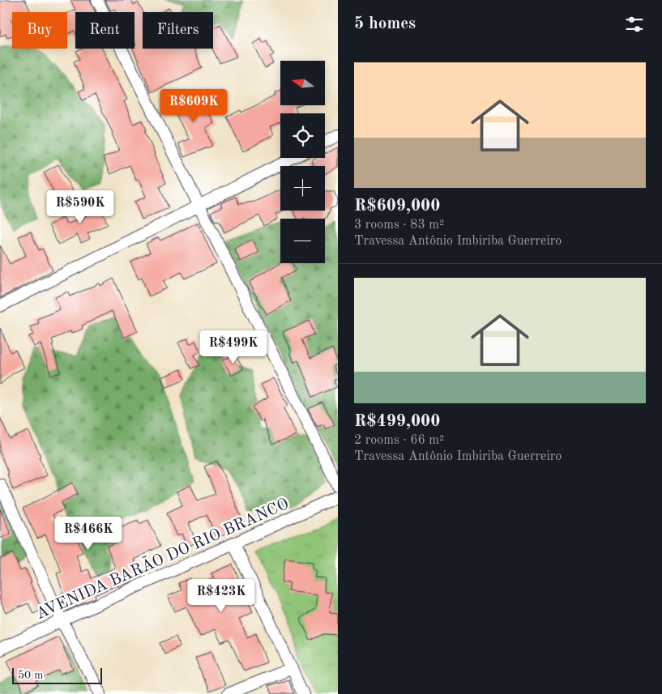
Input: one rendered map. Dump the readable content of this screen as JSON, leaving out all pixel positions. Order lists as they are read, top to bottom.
{
  "streets": {
    "street": ["AVENIDA BARÃO DO RIO BRANCO"]
  },
  "scale_bar": "50 m",
  "north": "left",
  "page": {
    "heading": "5 homes",
    "chip": ["Buy", "Rent", "Filters"],
    "list": [
      {
        "name": "R$609,000",
        "note": "3 rooms · 83 m² · Travessa Antônio Imbiriba Guerreiro"
      },
      {
        "name": "R$499,000",
        "note": "2 rooms · 66 m² · Travessa Antônio Imbiriba Guerreiro"
      }
    ],
    "map_buttons": ["+", "−"],
    "price": [
      "R$609K",
      "R$590K",
      "R$499K",
      "R$466K",
      "R$423K"
    ],
    "scale": "50 m"
  }
}
